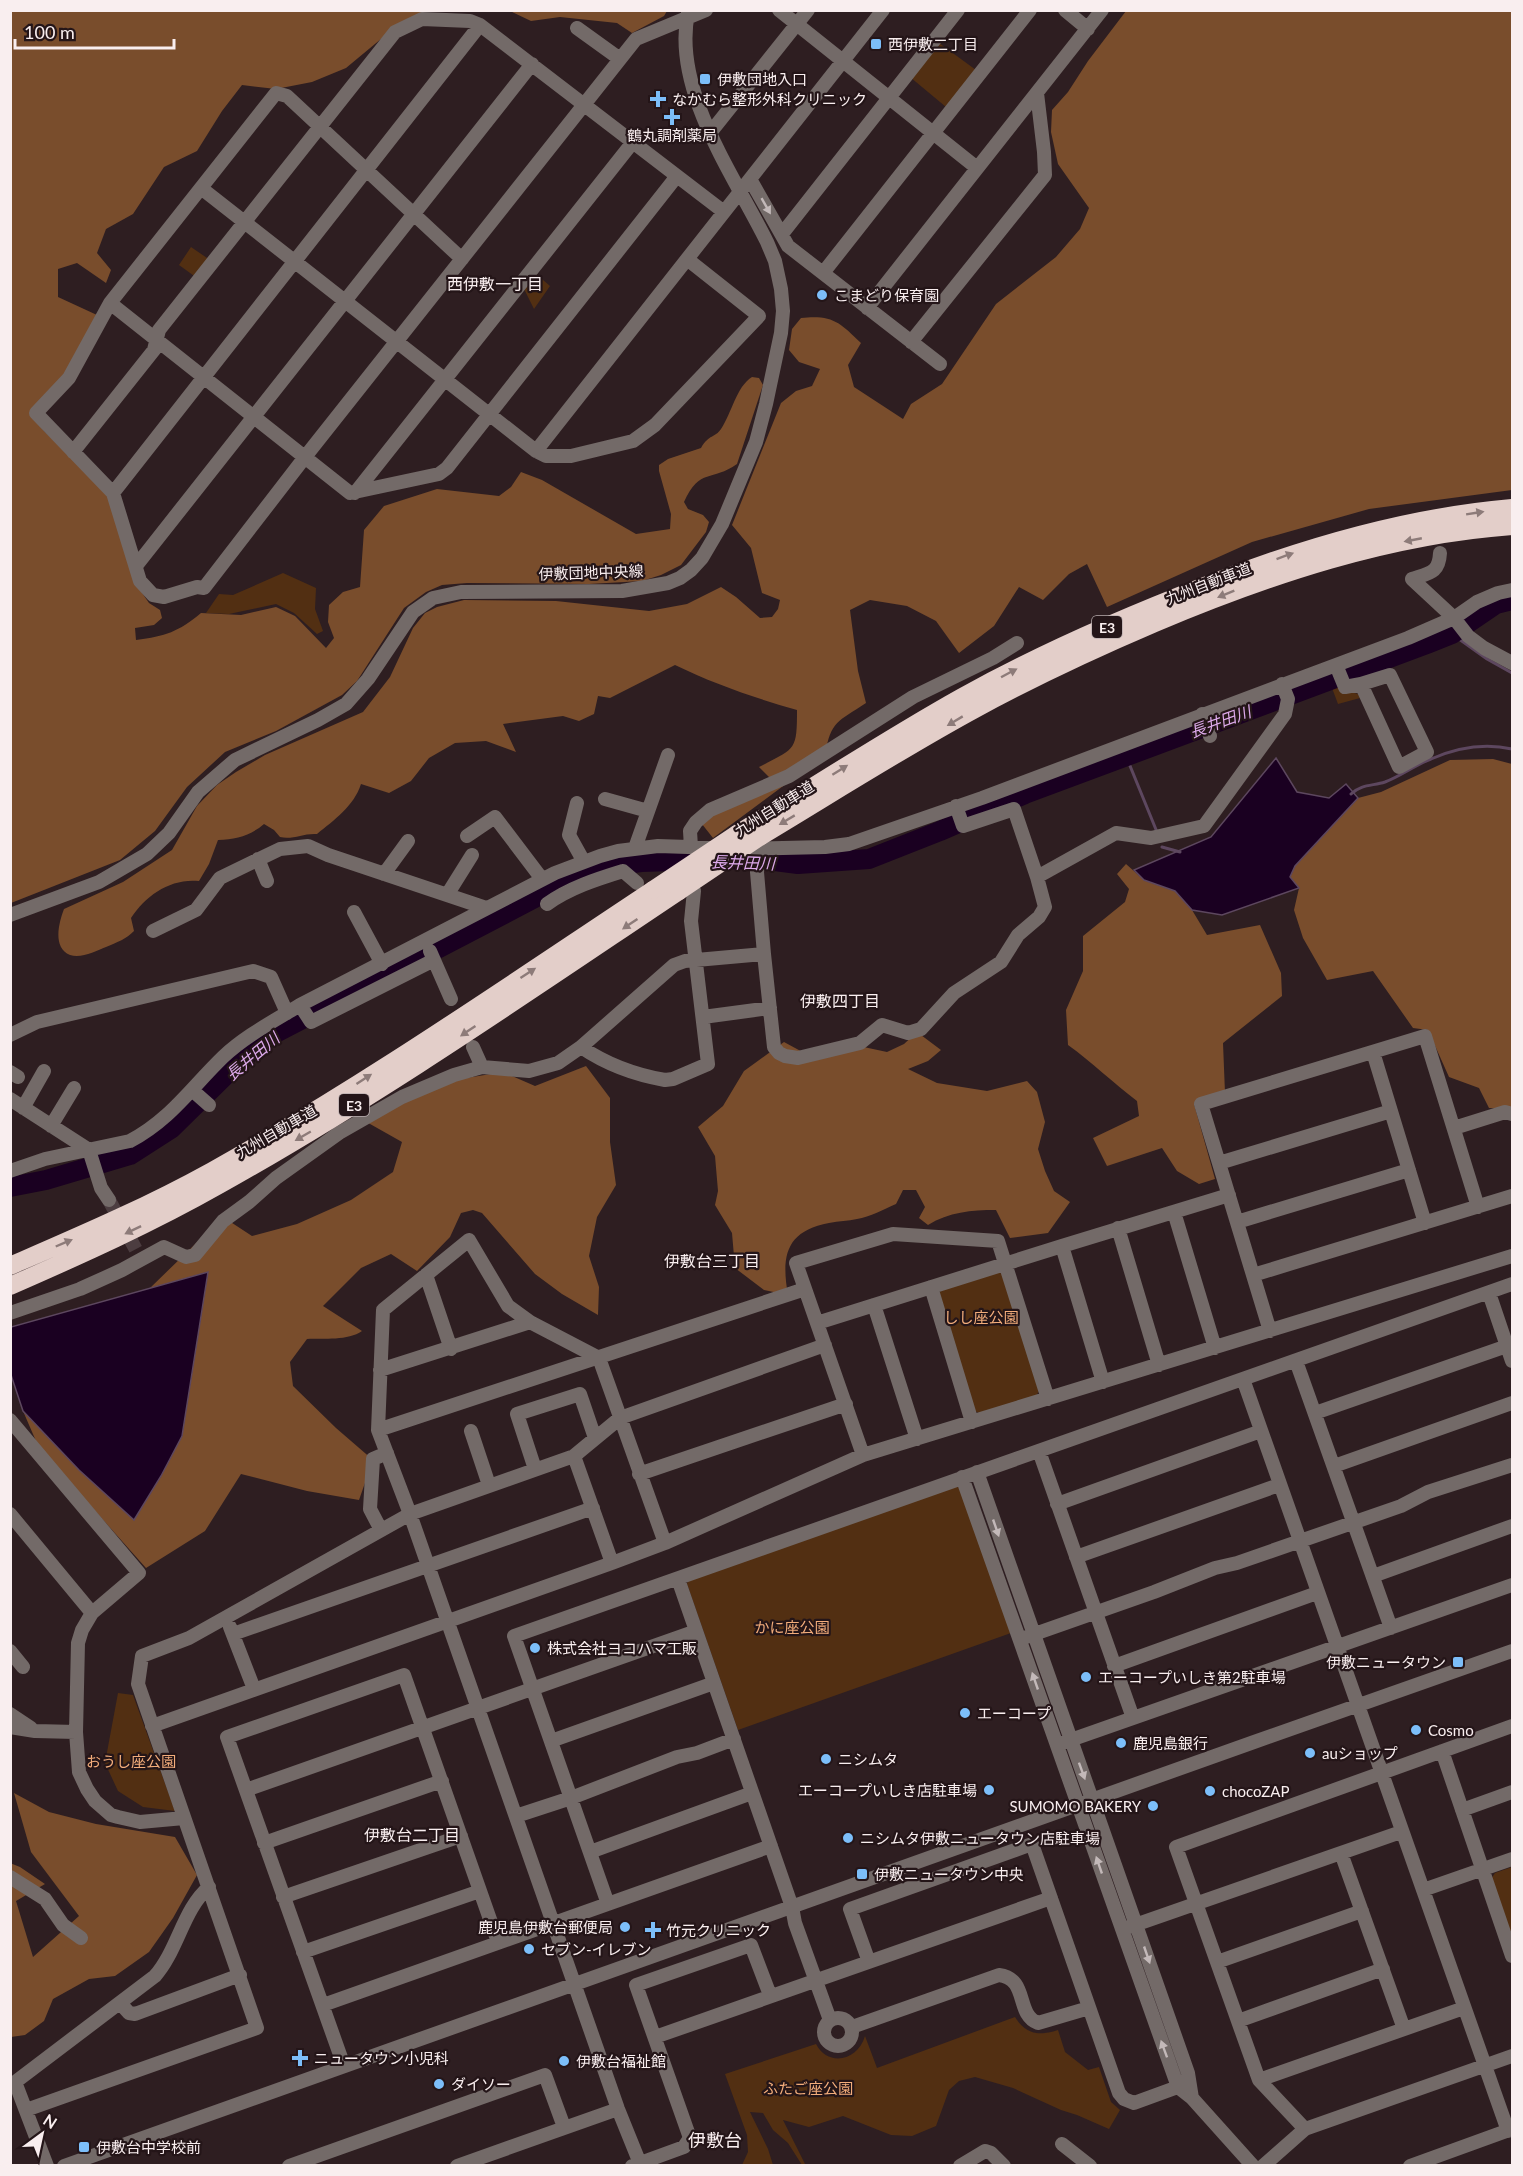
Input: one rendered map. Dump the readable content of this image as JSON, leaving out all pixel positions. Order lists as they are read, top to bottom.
{
  "streets": {
    "highway": ["九州自動車道", "E3"],
    "street": ["伊敷団地中央線"]
  },
  "districts": [
    "西伊敷一丁目",
    "伊敷四丁目",
    "伊敷台三丁目",
    "伊敷台二丁目",
    "伊敷台"
  ],
  "water": ["長井田川"],
  "parks": [
    "しし座公園",
    "かに座公園",
    "おうし座公園",
    "ふたご座公園"
  ],
  "places": {
    "transit": [
      "西伊敷二丁目",
      "伊敷団地入口",
      "伊敷ニュータウン",
      "伊敷ニュータウン中央",
      "伊敷台中学校前"
    ],
    "health": [
      "なかむら整形外科クリニック",
      "鶴丸調剤薬局",
      "竹元クリニック",
      "ニュータウン小児科"
    ],
    "other": [
      "こまどり保育園",
      "株式会社ヨコハマ工販",
      "エーコープいしき第2駐車場",
      "エーコープ",
      "Cosmo",
      "鹿児島銀行",
      "auショップ",
      "ニシムタ",
      "エーコープいしき店駐車場",
      "chocoZAP",
      "SUMOMO BAKERY",
      "ニシムタ伊敷ニュータウン店駐車場",
      "鹿児島伊敷台郵便局",
      "セブン-イレブン",
      "伊敷台福祉館",
      "ダイソー"
    ]
  },
  "scale_bar": "100 m",
  "north": "top right"
}
